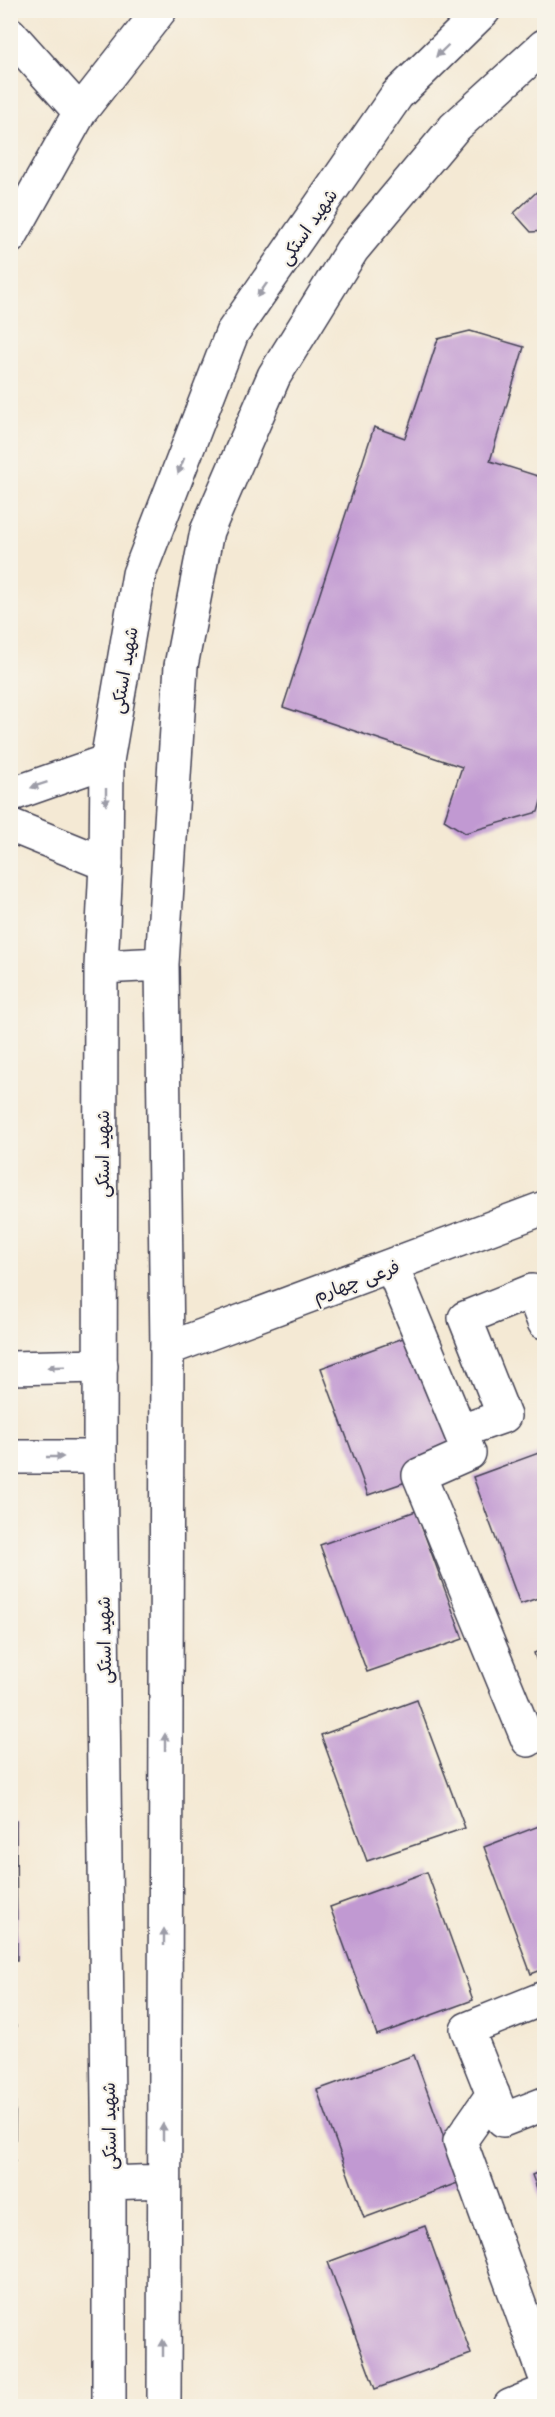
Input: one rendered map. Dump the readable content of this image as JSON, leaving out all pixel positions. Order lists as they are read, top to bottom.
{
  "streets": {
    "main road": ["شهید استکی", "فرعی چهارم"]
  }
}
